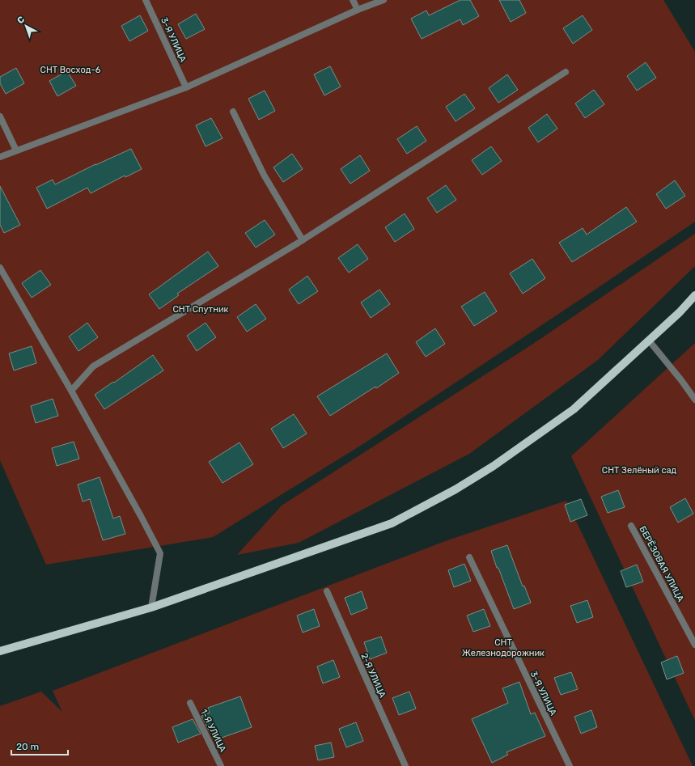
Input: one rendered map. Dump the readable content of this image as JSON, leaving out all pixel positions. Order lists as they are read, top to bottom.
{
  "streets": {
    "street": [
      "3-Я УЛИЦА",
      "БЕРЁЗОВАЯ УЛИЦА",
      "2-Я УЛИЦА",
      "1-Я УЛИЦА"
    ]
  },
  "parks": [
    "СНТ Восход-6",
    "СНТ Спутник",
    "СНТ Зелёный сад",
    "СНТ Железнодорожник"
  ],
  "scale_bar": "20 m",
  "north": "top left"
}
